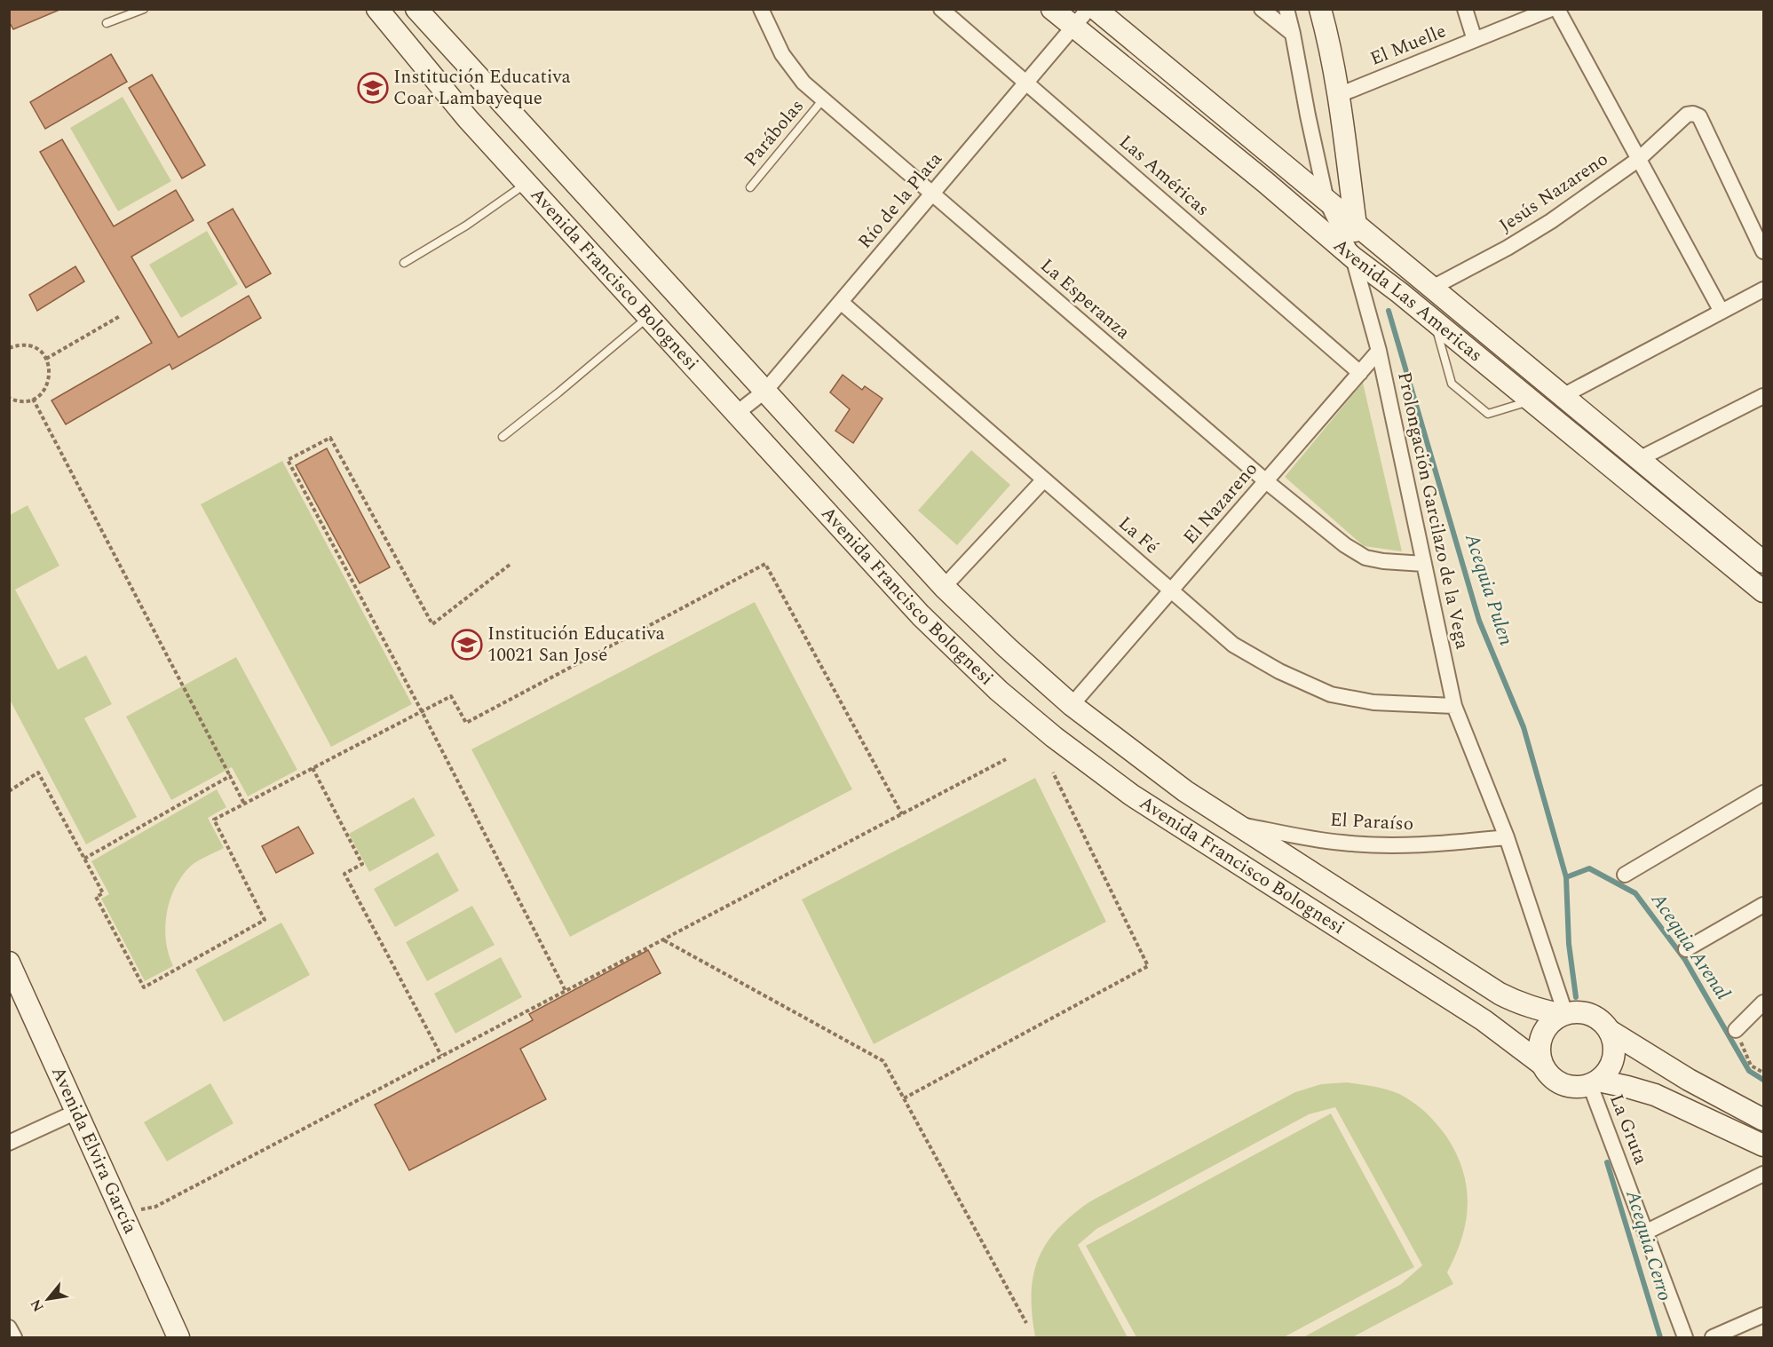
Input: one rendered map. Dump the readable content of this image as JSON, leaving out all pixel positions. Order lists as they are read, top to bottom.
{
  "streets": {
    "main road": ["Avenida Francisco Bolognesi", "Avenida Las Americas", "Avenida Elvira García"],
    "street": [
      "El Muelle",
      "Las Américas",
      "Jesús Nazareno",
      "Río de la Plata",
      "La Esperanza",
      "El Nazareno",
      "Prolongación Garcilazo de la Vega",
      "La Fé",
      "El Paraíso",
      "La Gruta"
    ],
    "lane": ["Parábolas"]
  },
  "crossings": [
    ["Parábolas", "La Esperanza"],
    ["Las Américas", "Río de la Plata"],
    ["Las Américas", "El Nazareno"],
    ["Jesús Nazareno", "Avenida Las Americas"],
    ["Río de la Plata", "Avenida Francisco Bolognesi"],
    ["Río de la Plata", "La Esperanza"],
    ["Río de la Plata", "Avenida Las Americas"],
    ["Río de la Plata", "La Fé"],
    ["Avenida Francisco Bolognesi", "El Nazareno"],
    ["Avenida Francisco Bolognesi", "Prolongación Garcilazo de la Vega"],
    ["Avenida Francisco Bolognesi", "El Paraíso"],
    ["Avenida Francisco Bolognesi", "La Gruta"],
    ["La Esperanza", "El Nazareno"],
    ["La Esperanza", "Prolongación Garcilazo de la Vega"],
    ["Avenida Las Americas", "Prolongación Garcilazo de la Vega"],
    ["El Nazareno", "Prolongación Garcilazo de la Vega"],
    ["El Nazareno", "La Fé"],
    ["Prolongación Garcilazo de la Vega", "La Fé"],
    ["Prolongación Garcilazo de la Vega", "El Paraíso"],
    ["Prolongación Garcilazo de la Vega", "La Gruta"]
  ],
  "water": ["Acequia Pulen", "Acequia Arenal", "Acequia Cerro"],
  "places": {
    "school or university": ["Institución Educativa Coar Lambayeque", "Institución Educativa 10021 San José"]
  },
  "north": "bottom left"
}
